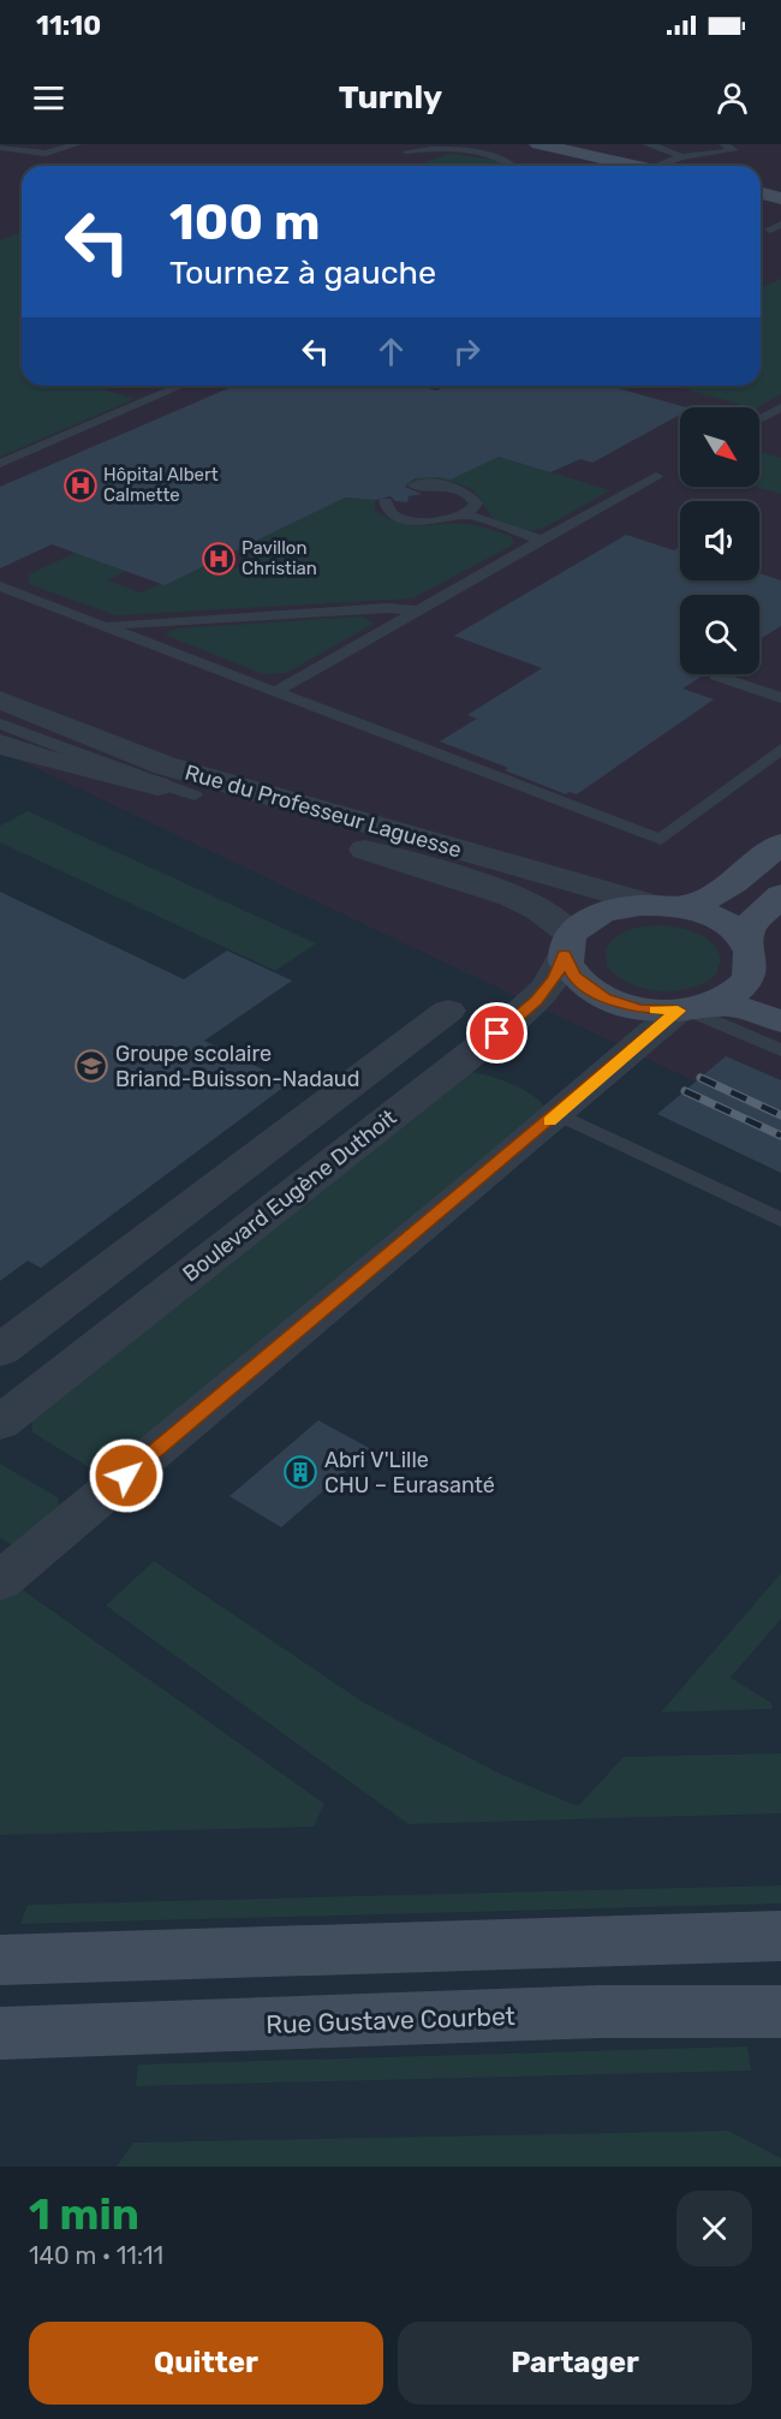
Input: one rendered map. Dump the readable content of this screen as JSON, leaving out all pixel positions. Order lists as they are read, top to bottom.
{
  "streets": {
    "street": ["Rue du Professeur Laguesse", "Boulevard Eugène Duthoit", "Rue Gustave Courbet"]
  },
  "crossings": [
    ["Rue du Professeur Laguesse", "Boulevard Eugène Duthoit"]
  ],
  "places": {
    "hospital": ["Hôpital Albert Calmette", "Pavillon Christian"],
    "school or university": ["Groupe scolaire Briand-Buisson-Nadaud"],
    "building": ["Abri V'Lille CHU – Eurasanté"]
  },
  "north": "bottom right",
  "page": {
    "status": "11:10",
    "header": "Turnly",
    "turn": ["100 m", "Tournez à gauche"],
    "heading": ["1 min", "140 m · 11:11"],
    "buttons": ["Quitter", "Partager"]
  }
}
